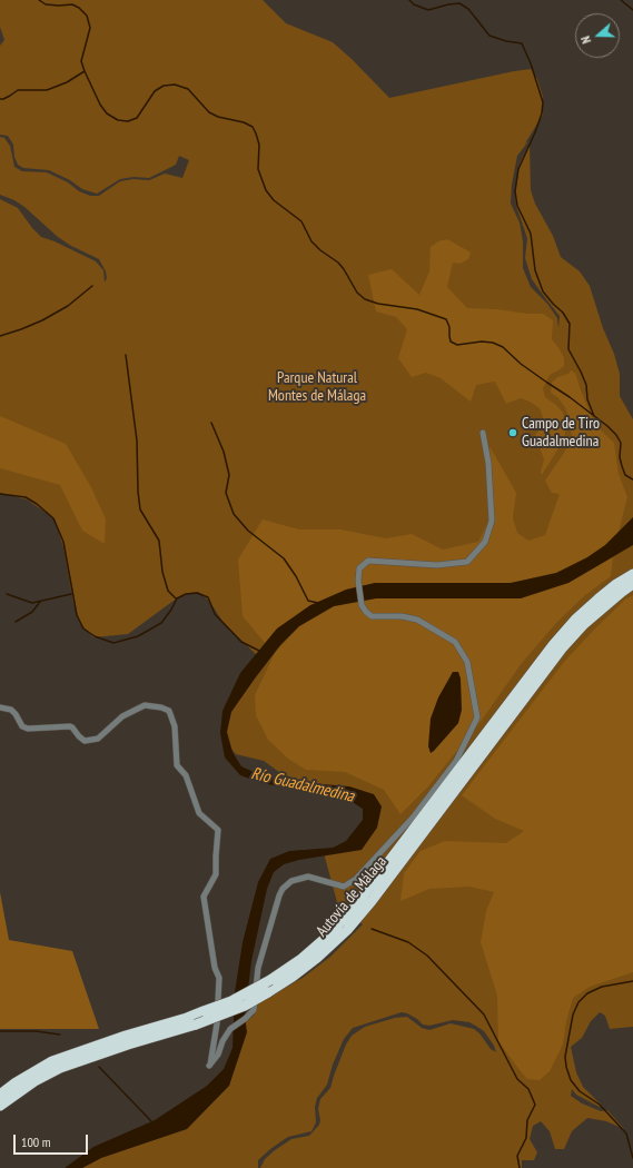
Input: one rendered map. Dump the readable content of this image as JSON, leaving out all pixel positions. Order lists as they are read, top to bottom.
{
  "streets": {
    "highway": ["Autovía de Málaga"]
  },
  "water": ["Río Guadalmedina"],
  "parks": ["Parque Natural Montes de Málaga"],
  "places": ["Campo de Tiro Guadalmedina"],
  "scale_bar": "100 m",
  "north": "left"
}
